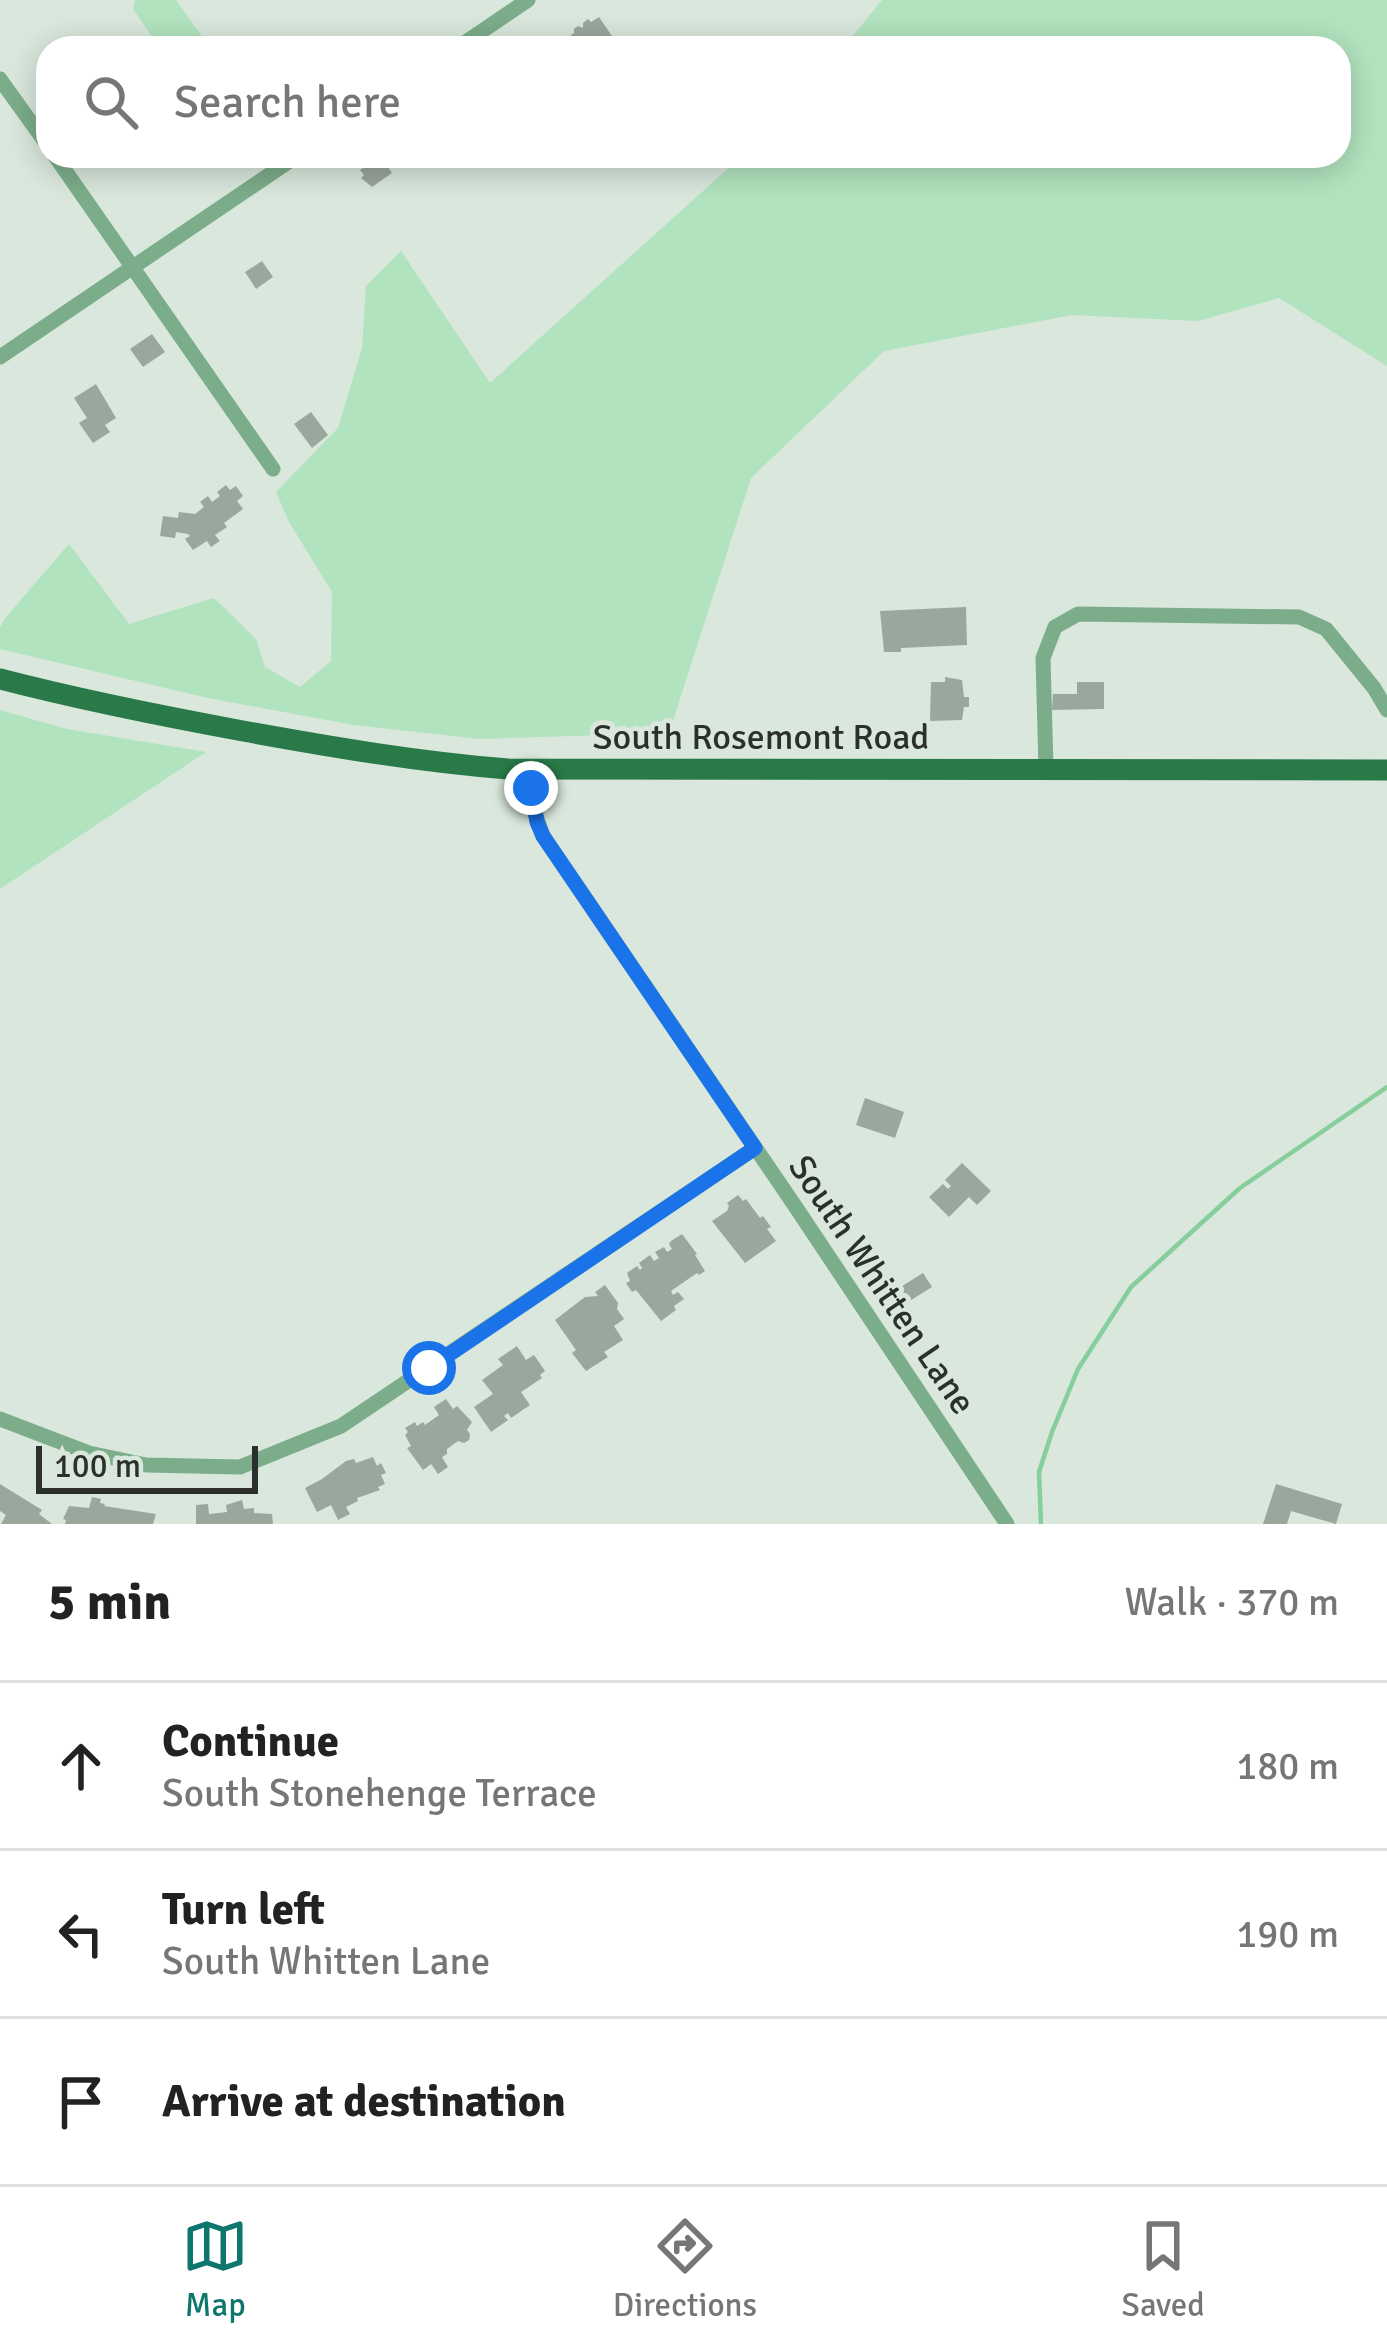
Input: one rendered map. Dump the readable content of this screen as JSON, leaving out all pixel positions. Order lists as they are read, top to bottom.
{
  "streets": {
    "main road": ["South Rosemont Road"],
    "street": ["South Whitten Lane"]
  },
  "crossings": [
    ["South Rosemont Road", "South Whitten Lane"]
  ],
  "scale_bar": "100 m",
  "page": {
    "search": "Search here",
    "scale": "100 m",
    "heading": ["5 min", "Walk · 370 m"],
    "list": [
      ["Continue", "South Stonehenge Terrace", "180 m"],
      ["Turn left", "South Whitten Lane", "190 m"],
      "Arrive at destination"
    ],
    "nav": ["Map", "Directions", "Saved"]
  }
}
